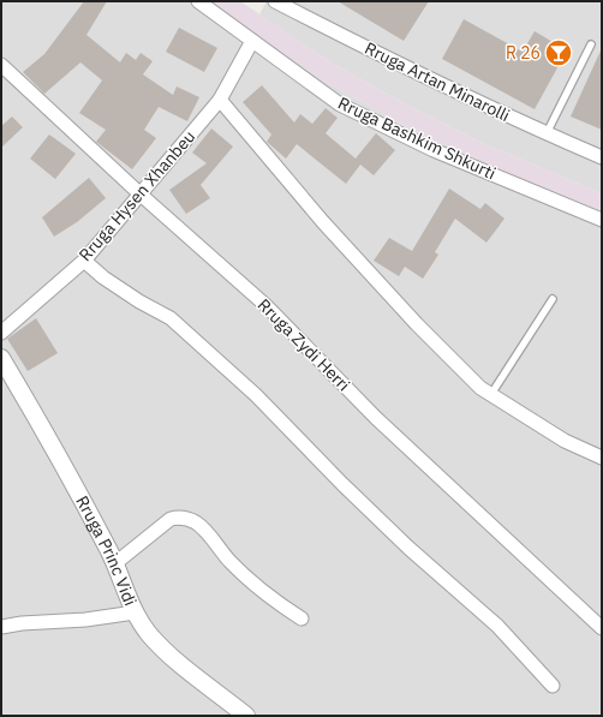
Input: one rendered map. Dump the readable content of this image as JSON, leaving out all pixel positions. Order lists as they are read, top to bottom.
{
  "streets": {
    "street": [
      "Rruga Artan Minarolli",
      "Rruga Bashkim Shkurti",
      "Rruga Hysen Xhanbeu",
      "Rruga Zydi Herri",
      "Rruga Princ Vidi"
    ]
  },
  "crossings": [
    ["Rruga Bashkim Shkurti", "Rruga Hysen Xhanbeu"],
    ["Rruga Hysen Xhanbeu", "Rruga Zydi Herri"]
  ],
  "places": {
    "bar": ["R 26"]
  }
}
